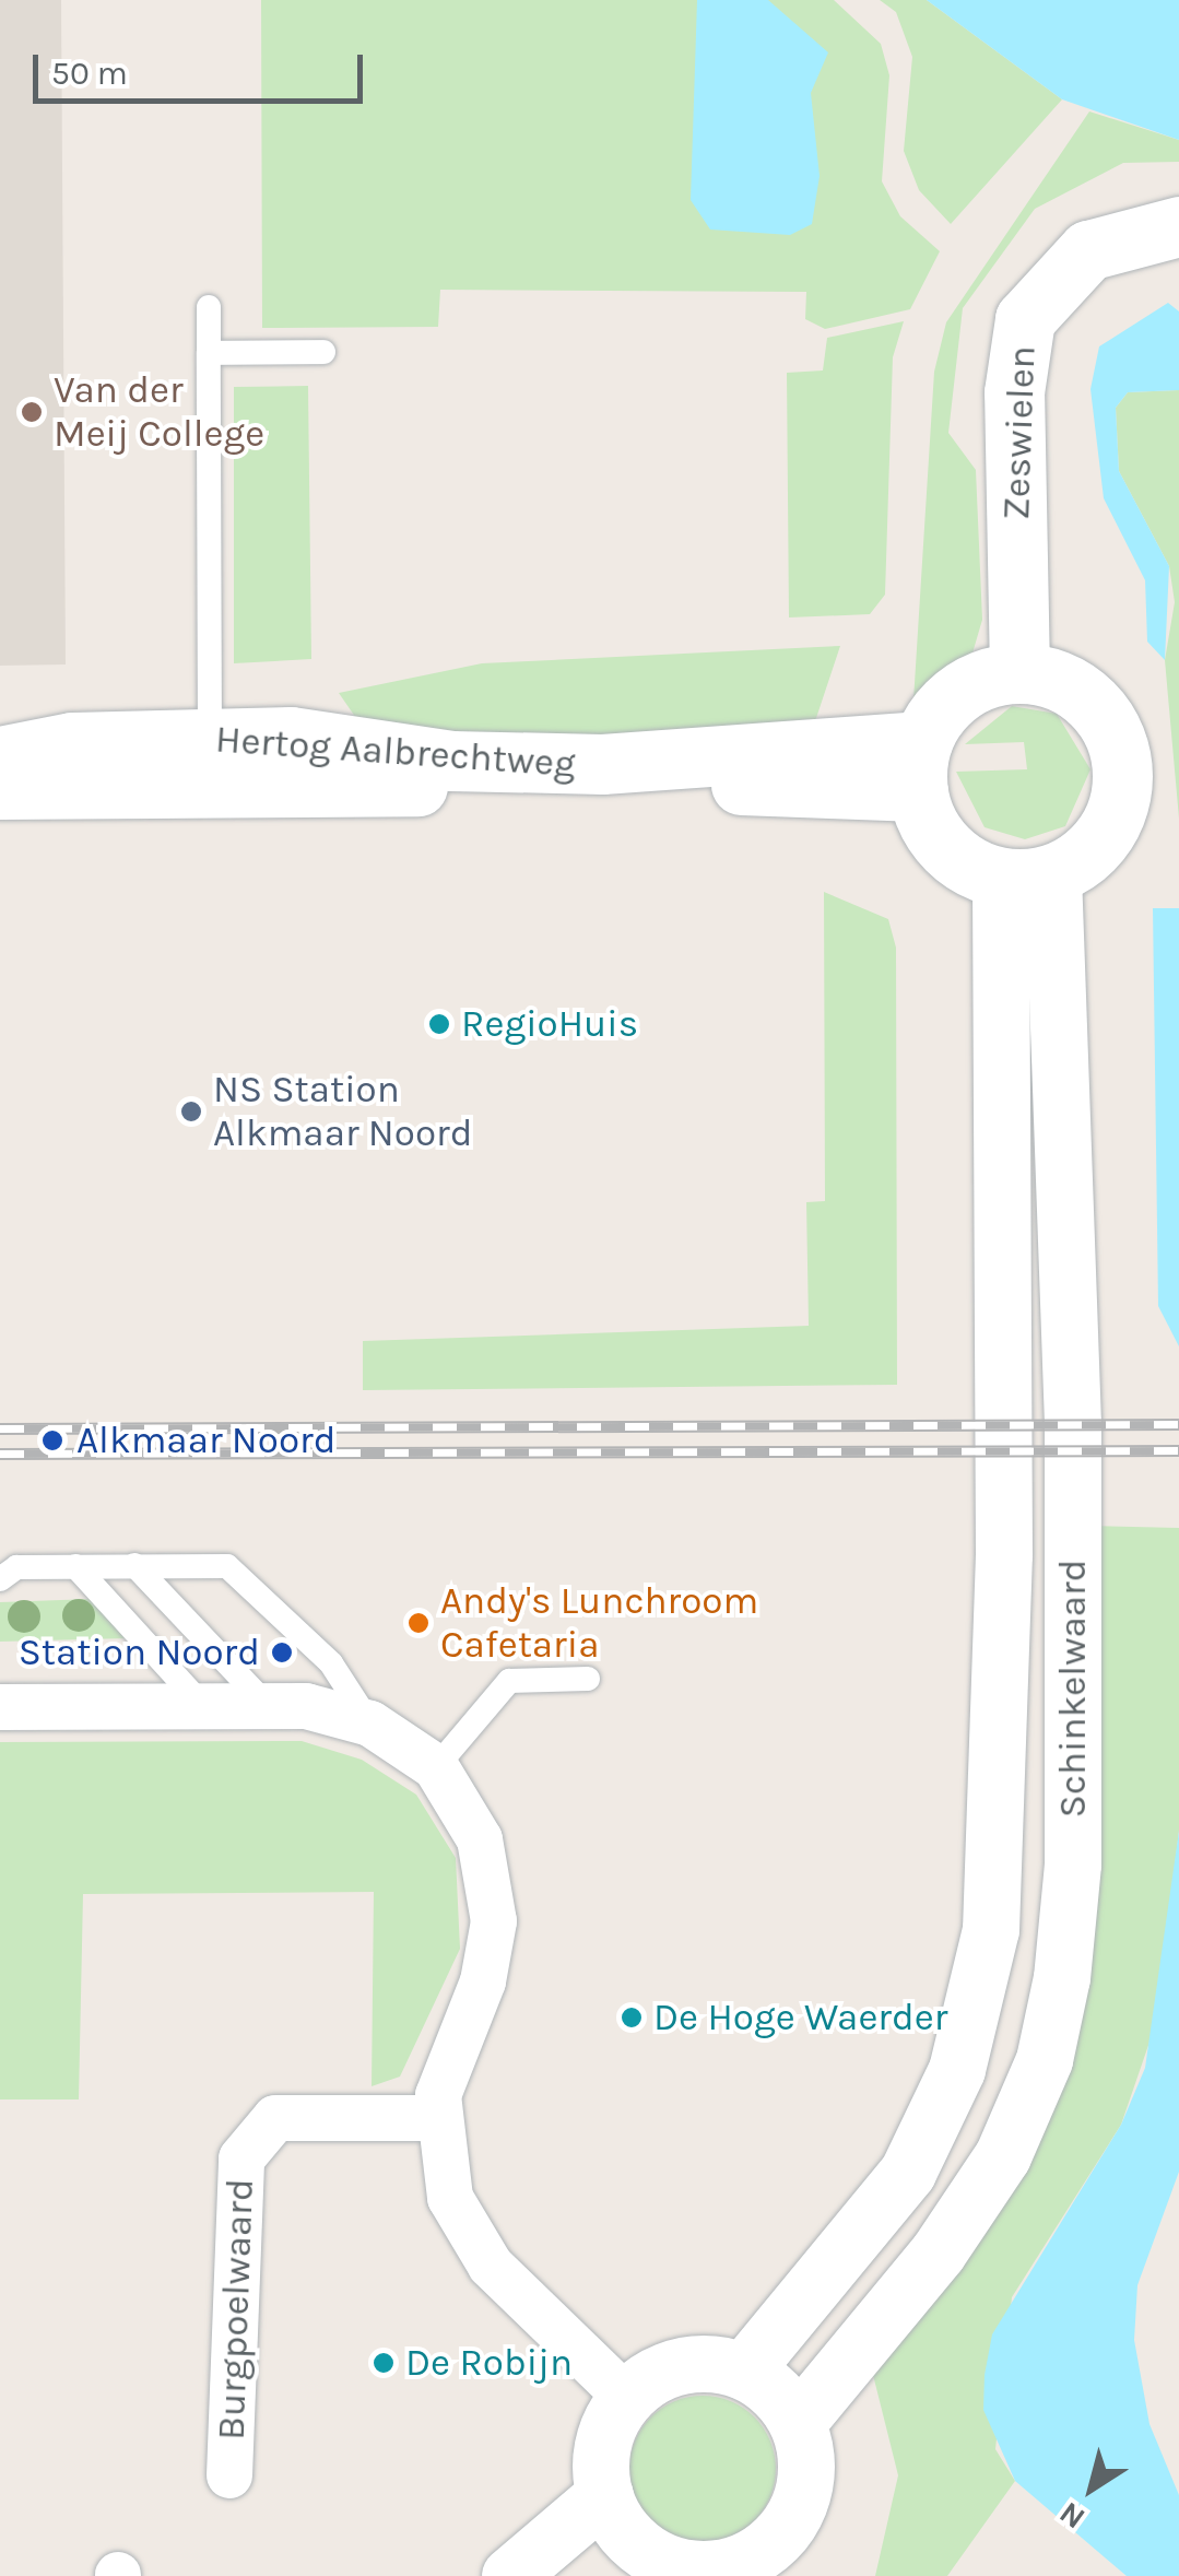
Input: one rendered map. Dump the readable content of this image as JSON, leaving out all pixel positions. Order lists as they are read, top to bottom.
{
  "streets": {
    "main road": ["Zeswielen", "Hertog Aalbrechtweg"],
    "street": ["Schinkelwaard", "Burgpoelwaard"]
  },
  "crossings": [
    ["Zeswielen", "Hertog Aalbrechtweg"],
    ["Zeswielen", "Schinkelwaard"],
    ["Hertog Aalbrechtweg", "Schinkelwaard"]
  ],
  "places": [
    "Van der Meij College",
    "RegioHuis",
    "NS Station Alkmaar Noord",
    "Alkmaar Noord",
    "Andy's Lunchroom Cafetaria",
    "Station Noord",
    "De Hoge Waerder",
    "De Robijn"
  ],
  "scale_bar": "50 m",
  "north": "bottom left"
}
